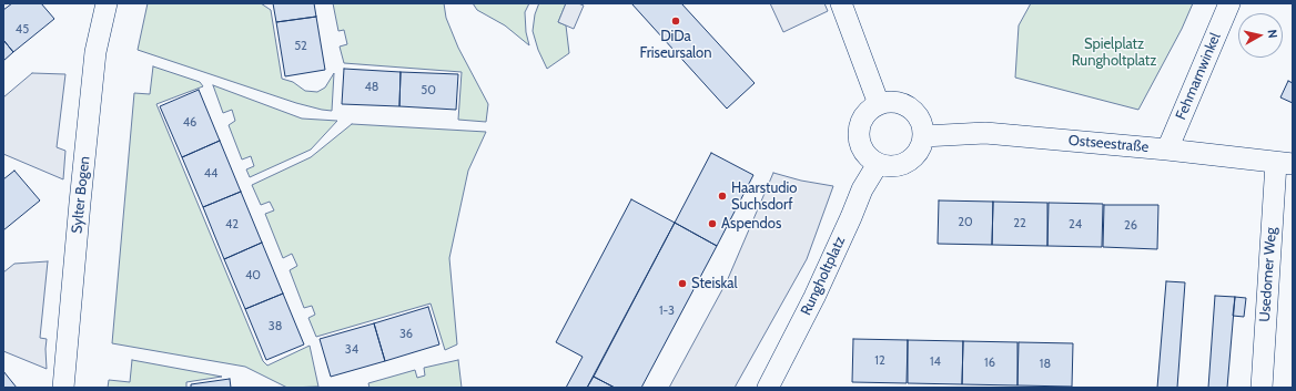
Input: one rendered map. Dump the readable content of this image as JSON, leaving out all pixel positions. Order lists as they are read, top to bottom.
{
  "streets": {
    "street": [
      "Fehmarnwinkel",
      "Ostseestraße",
      "Sylter Bogen",
      "Usedomer Weg",
      "Rungholtplatz"
    ]
  },
  "crossings": [
    ["Fehmarnwinkel", "Ostseestraße"],
    ["Ostseestraße", "Usedomer Weg"],
    ["Ostseestraße", "Rungholtplatz"]
  ],
  "parks": ["Spielplatz Rungholtplatz"],
  "places": [
    "DiDa Friseursalon",
    "Haarstudio Suchsdorf",
    "Aspendos",
    "Steiskal"
  ],
  "house_numbers": [
    "45",
    "52",
    "48",
    "50",
    "46",
    "44",
    "20",
    "22",
    "42",
    "24",
    "26",
    "40",
    "1-3",
    "38",
    "36",
    "34",
    "12",
    "14",
    "16",
    "18"
  ],
  "north": "right"
}
